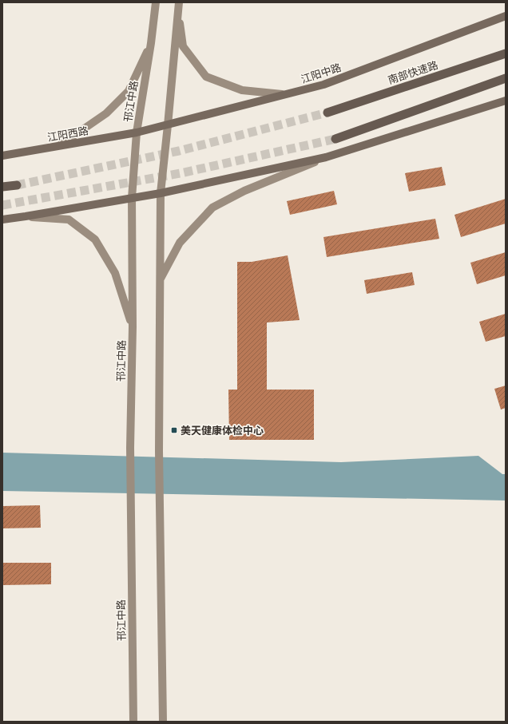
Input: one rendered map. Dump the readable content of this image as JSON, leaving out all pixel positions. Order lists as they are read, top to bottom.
{
  "streets": {
    "highway": ["南部快速路"],
    "main road": ["江阳中路", "邗江中路", "江阳西路"]
  },
  "crossings": [
    ["江阳中路", "邗江中路"],
    ["江阳中路", "江阳西路"],
    ["邗江中路", "江阳西路"]
  ],
  "places": {
    "transit": ["美天健康体检中心"]
  }
}
